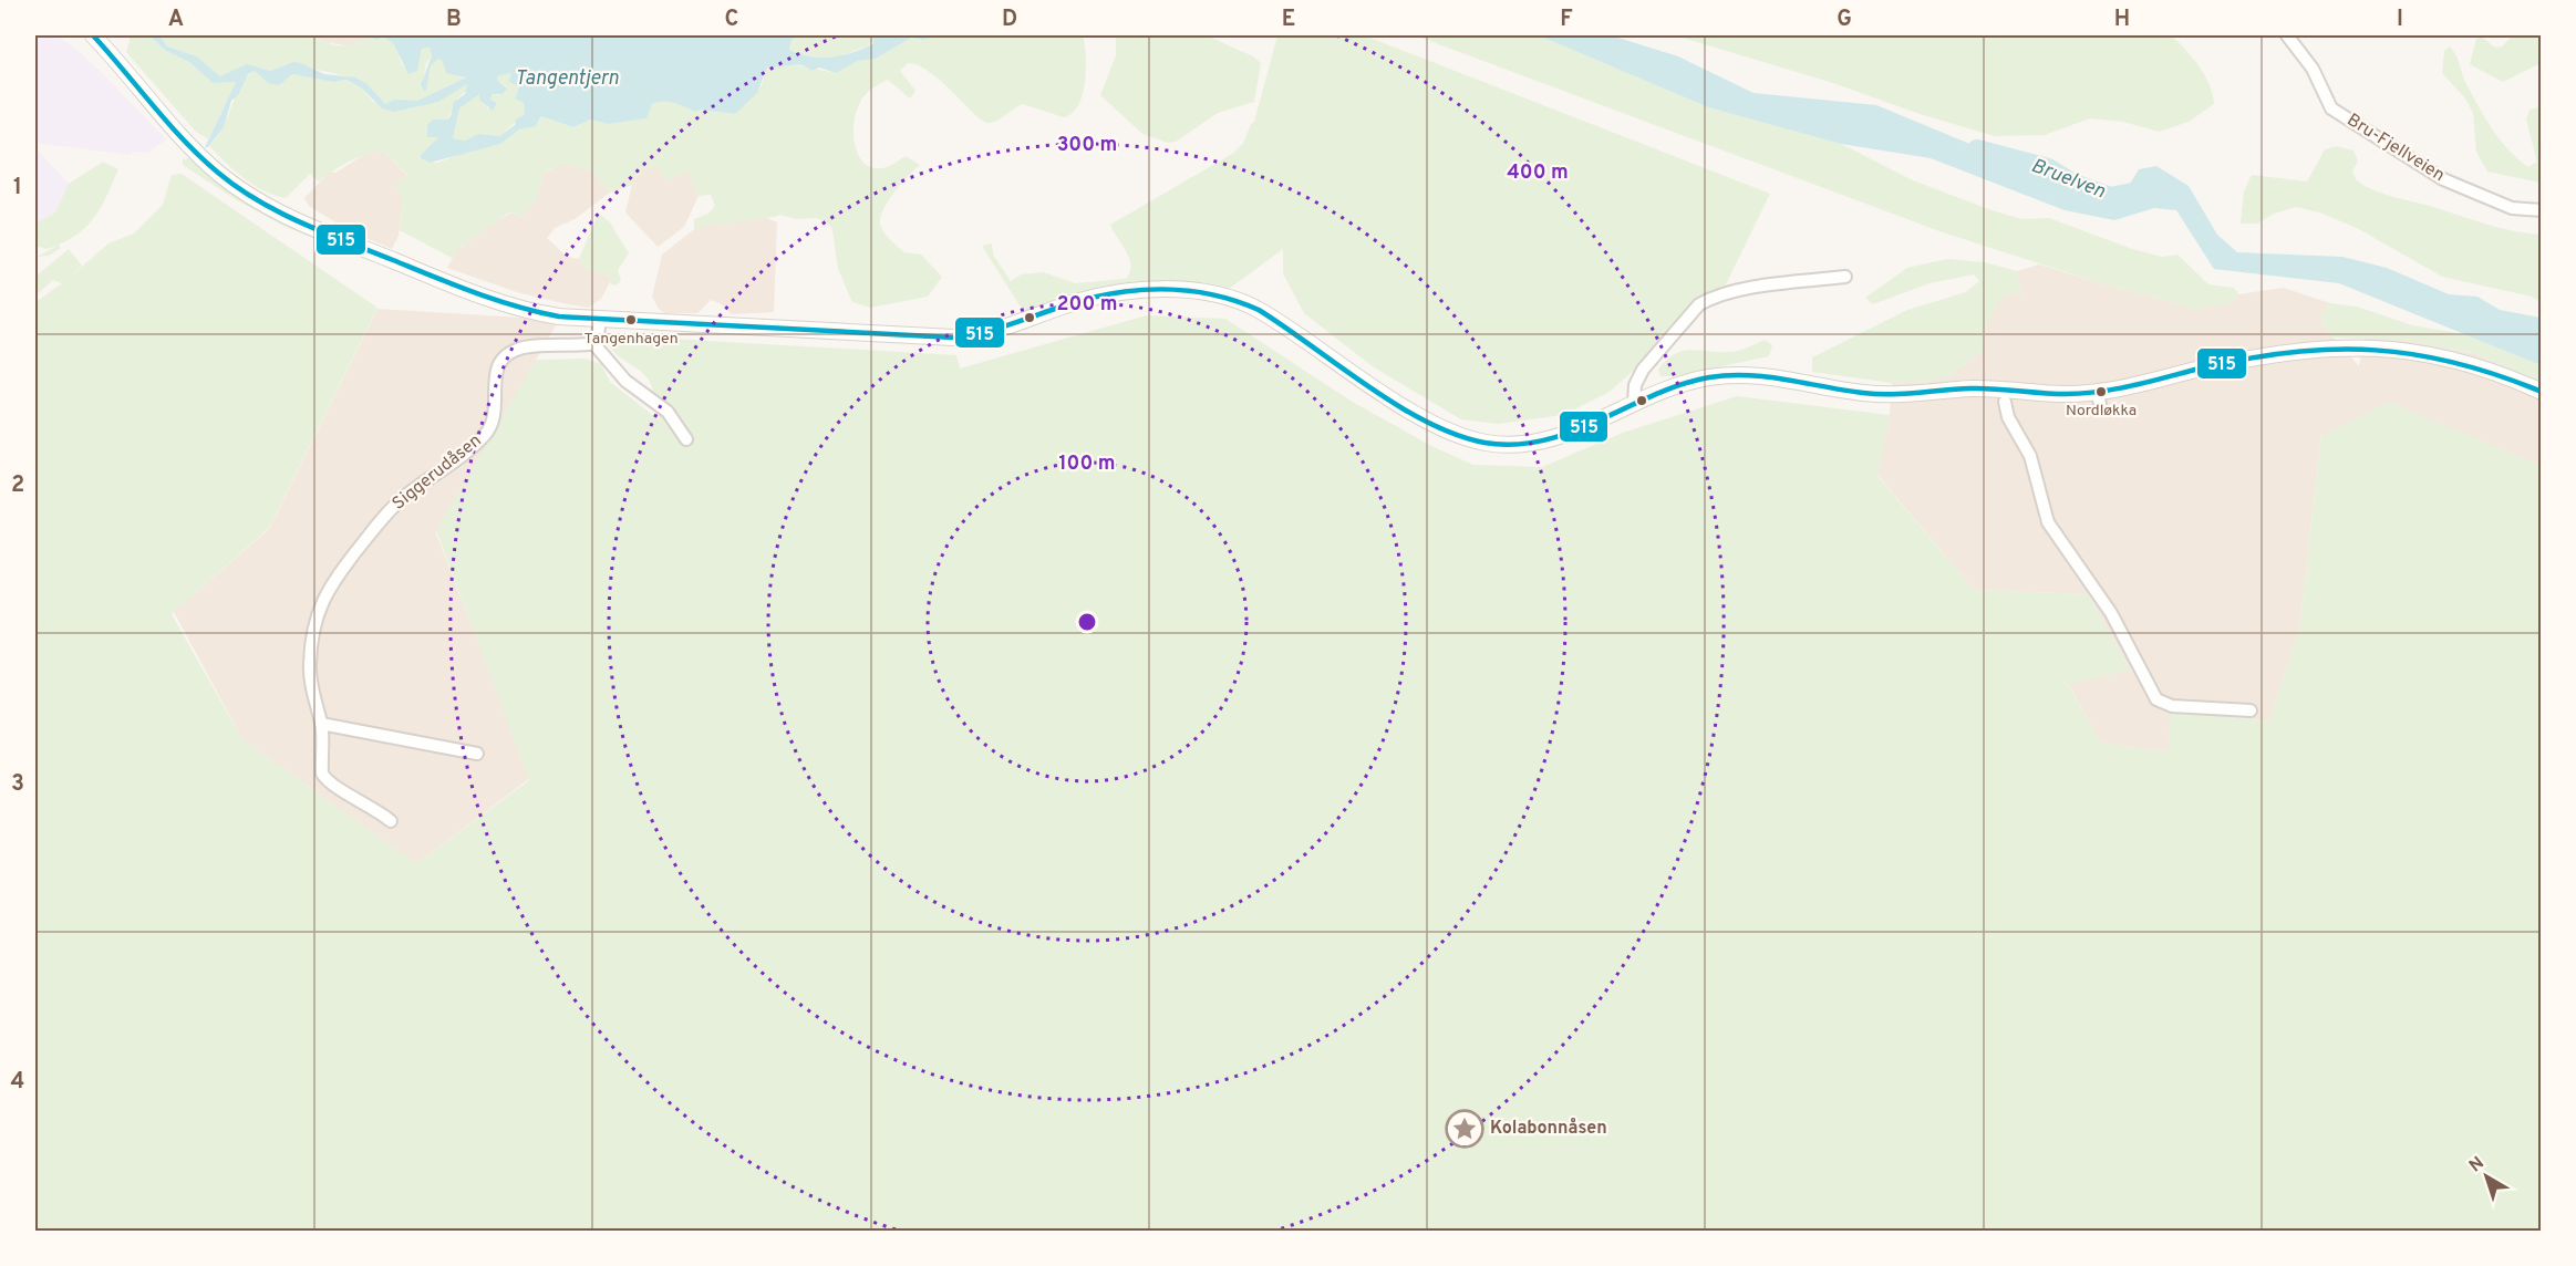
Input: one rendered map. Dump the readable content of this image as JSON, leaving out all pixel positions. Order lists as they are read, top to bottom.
{
  "streets": {
    "street": ["Bru-Fjellveien", "Siggerudåsen"]
  },
  "water": ["Tangentjern", "Bruelven"],
  "places": {
    "other": ["Tangenhagen", "Nordløkka"],
    "place": ["Kolabonnåsen"]
  },
  "lines": ["transit line 515"],
  "north": "top left",
  "grid": {
    "columns": [
      "A",
      "B",
      "C",
      "D",
      "E",
      "F",
      "G",
      "H",
      "I"
    ],
    "rows": [
      "1",
      "2",
      "3",
      "4"
    ]
  },
  "rings": [
    "300 m",
    "400 m",
    "200 m",
    "100 m"
  ]
}
